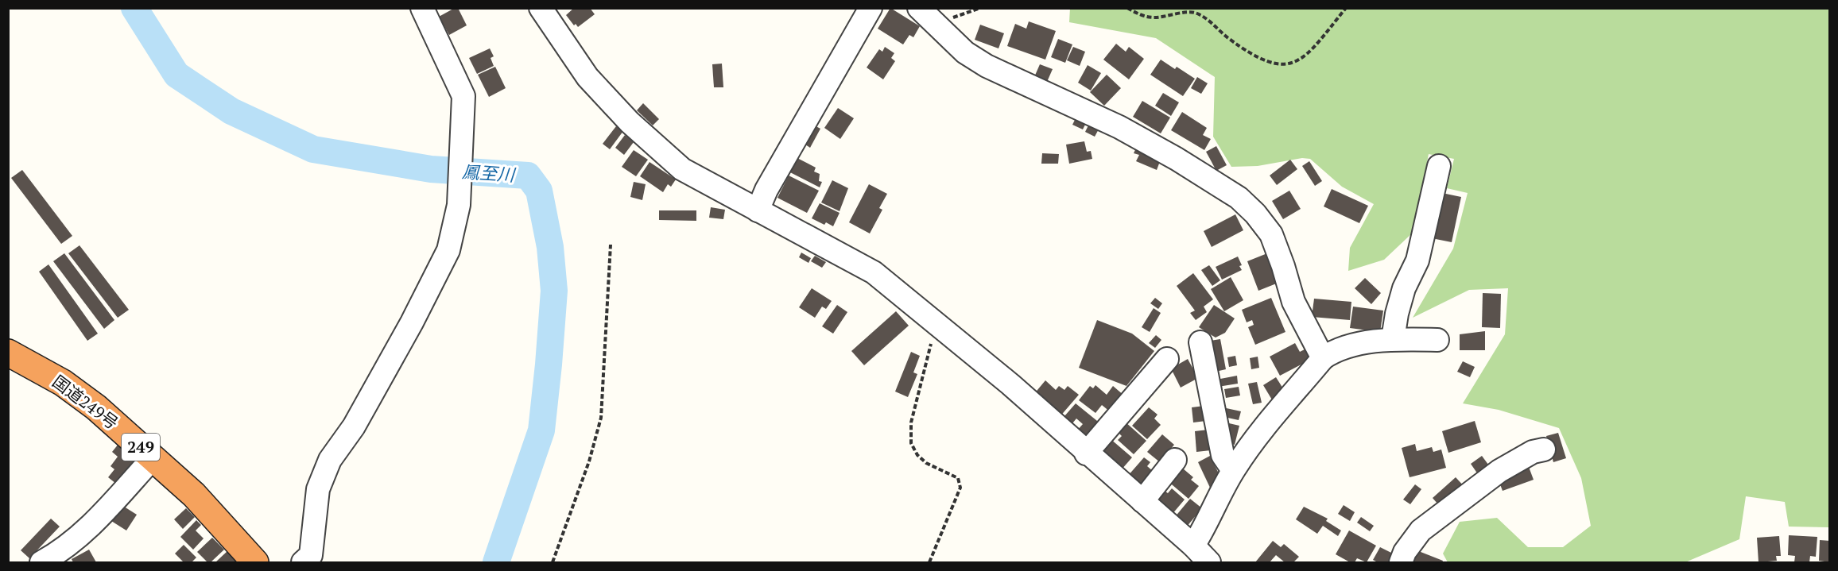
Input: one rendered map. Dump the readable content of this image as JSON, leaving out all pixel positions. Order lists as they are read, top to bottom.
{
  "streets": {
    "highway": ["国道249号", "249"]
  },
  "water": ["鳳至川"]
}
